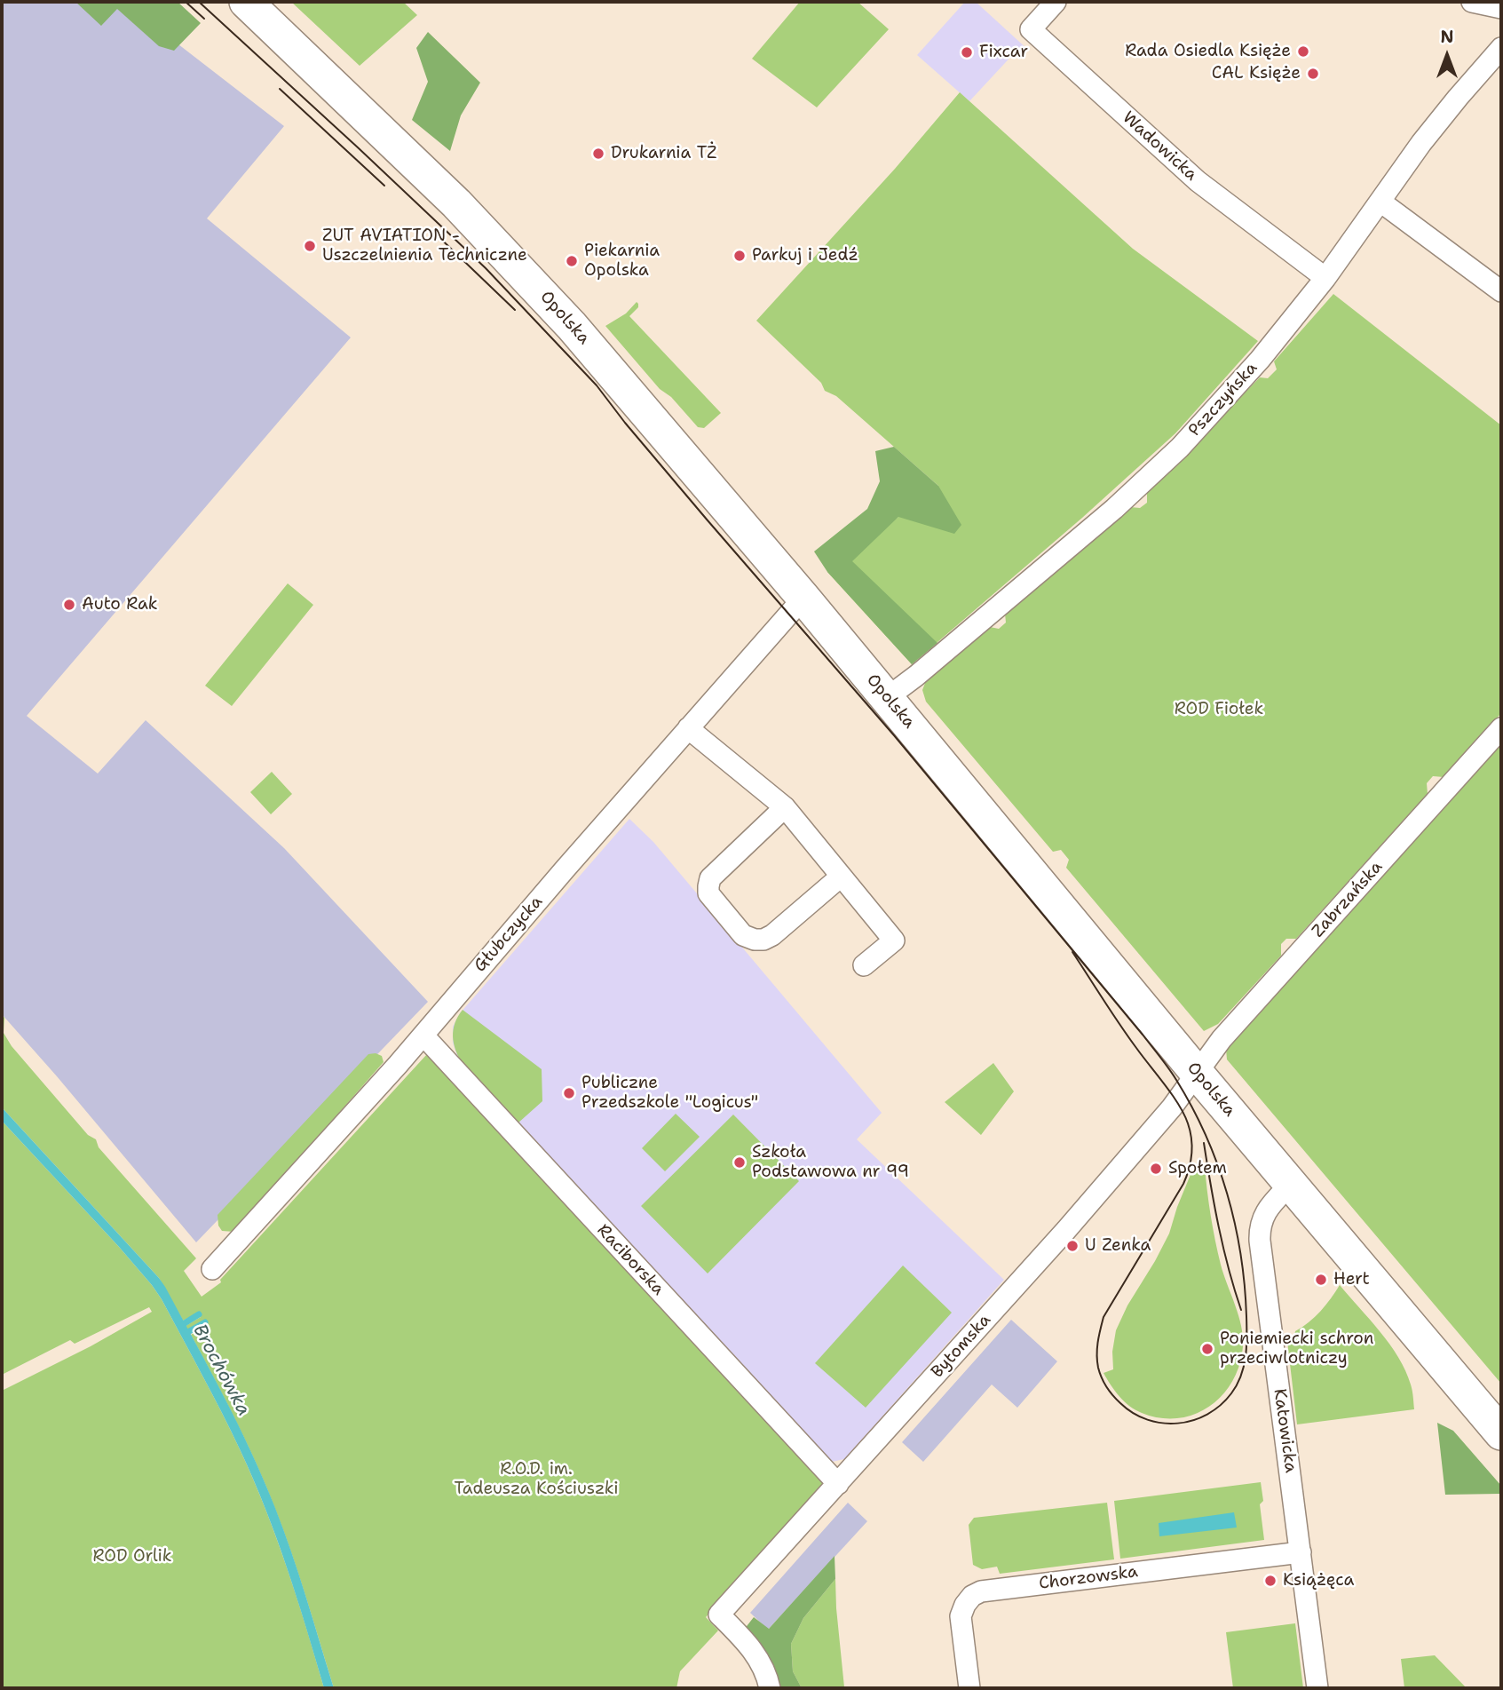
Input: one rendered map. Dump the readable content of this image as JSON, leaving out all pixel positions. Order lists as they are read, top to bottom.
{
  "streets": {
    "main road": ["Opolska"],
    "street": [
      "Wadowicka",
      "Pszczyńska",
      "Zabrzańska",
      "Głubczycka",
      "Raciborska",
      "Bytomska",
      "Katowicka",
      "Chorzowska"
    ]
  },
  "crossings": [
    ["Wadowicka", "Pszczyńska"],
    ["Opolska", "Pszczyńska"],
    ["Opolska", "Zabrzańska"],
    ["Opolska", "Głubczycka"],
    ["Opolska", "Bytomska"],
    ["Opolska", "Katowicka"],
    ["Zabrzańska", "Bytomska"],
    ["Głubczycka", "Raciborska"],
    ["Raciborska", "Bytomska"],
    ["Katowicka", "Chorzowska"]
  ],
  "water": ["Brochówka"],
  "parks": ["ROD Fiołek", "R.O.D. im. Tadeusza Kościuszki", "ROD Orlik"],
  "places": [
    "Rada Osiedla Księże",
    "Fixcar",
    "CAL Księże",
    "Drukarnia TŻ",
    "ZUT AVIATION - Uszczelnienia Techniczne",
    "Parkuj i Jedź",
    "Piekarnia Opolska",
    "Auto Rak",
    "Publiczne Przedszkole \"Logicus\"",
    "Szkoła Podstawowa nr 99",
    "Społem",
    "U Zenka",
    "Hert",
    "Poniemiecki schron przeciwlotniczy",
    "Książęca"
  ],
  "north": "top"
}
